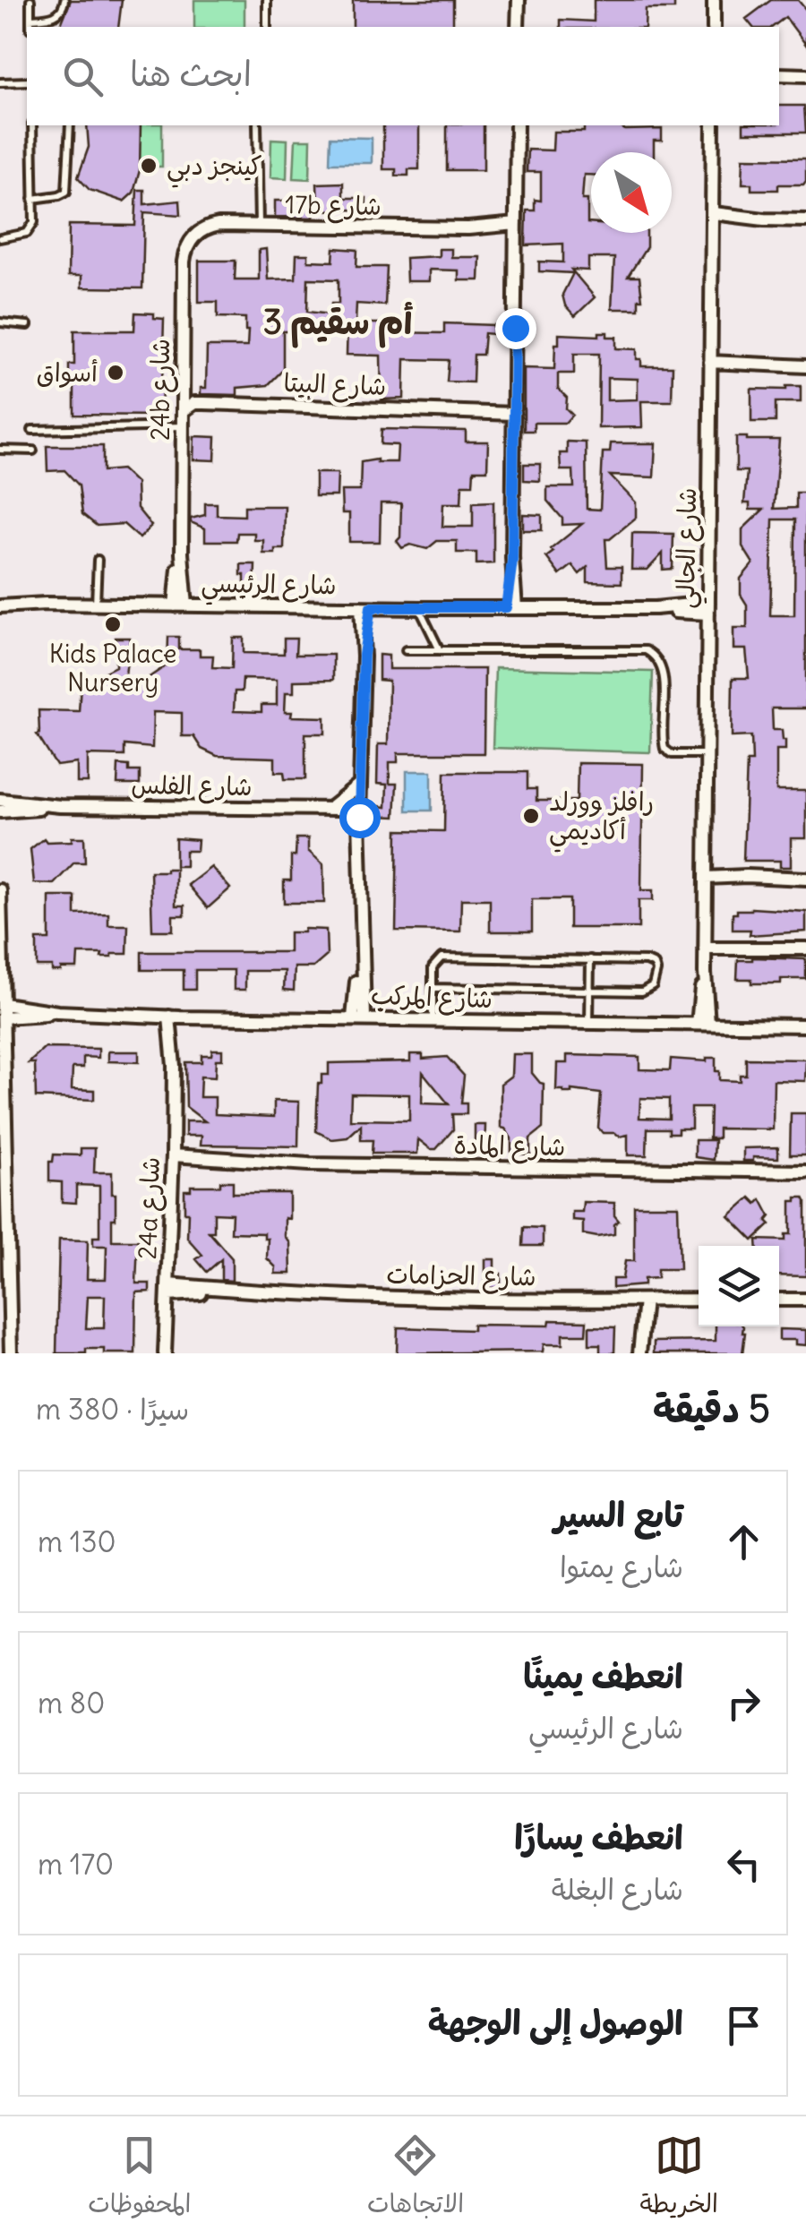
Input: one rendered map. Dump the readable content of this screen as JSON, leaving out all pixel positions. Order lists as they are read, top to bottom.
{
  "streets": {
    "street": [
      "17b شارع",
      "شارع البيتا",
      "24b شارع",
      "شارع الجالي",
      "شارع الرئيسي",
      "شارع الفلس",
      "شارع المركب",
      "شارع المادة",
      "24a شارع",
      "شارع الحزامات"
    ]
  },
  "crossings": [
    ["17b شارع", "24b شارع"],
    ["شارع البيتا", "24b شارع"],
    ["24b شارع", "شارع الرئيسي"],
    ["شارع الجالي", "شارع الرئيسي"],
    ["شارع الجالي", "شارع المركب"],
    ["شارع المركب", "24a شارع"],
    ["شارع المادة", "24a شارع"],
    ["24a شارع", "شارع الحزامات"]
  ],
  "districts": ["أم سقيم 3"],
  "places": [
    "كينجز دبي",
    "أسواق",
    "Kids Palace Nursery",
    "رافلز وورلد أكاديمي"
  ],
  "north": "bottom right",
  "page": {
    "search": "ابحث هنا",
    "heading": ["5 دقيقة", "سيرًا · 380 m"],
    "list": [
      ["تابع السير", "شارع يمتوا", "130 m"],
      ["انعطف يمينًا", "شارع الرئيسي", "80 m"],
      ["انعطف يسارًا", "شارع البغلة", "170 m"],
      "الوصول إلى الوجهة"
    ],
    "nav": ["الخريطة", "الاتجاهات", "المحفوظات"]
  }
}
